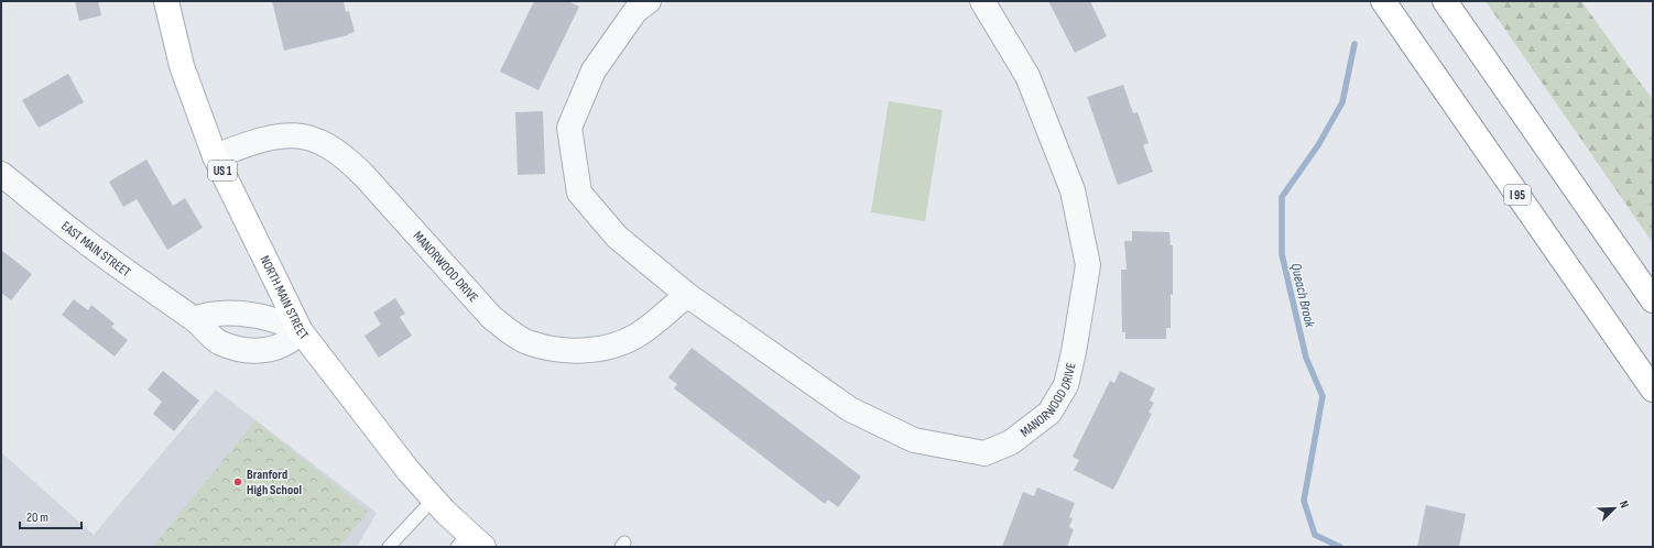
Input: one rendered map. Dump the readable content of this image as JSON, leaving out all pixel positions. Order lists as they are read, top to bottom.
{
  "streets": {
    "main road": ["US 1", "I 95", "NORTH MAIN STREET"],
    "street": ["EAST MAIN STREET", "MANORWOOD DRIVE"]
  },
  "crossings": [
    ["EAST MAIN STREET", "NORTH MAIN STREET"],
    ["MANORWOOD DRIVE", "NORTH MAIN STREET"]
  ],
  "water": ["Queach Brook"],
  "places": ["Branford High School"],
  "scale_bar": "20 m",
  "north": "top right"
}
